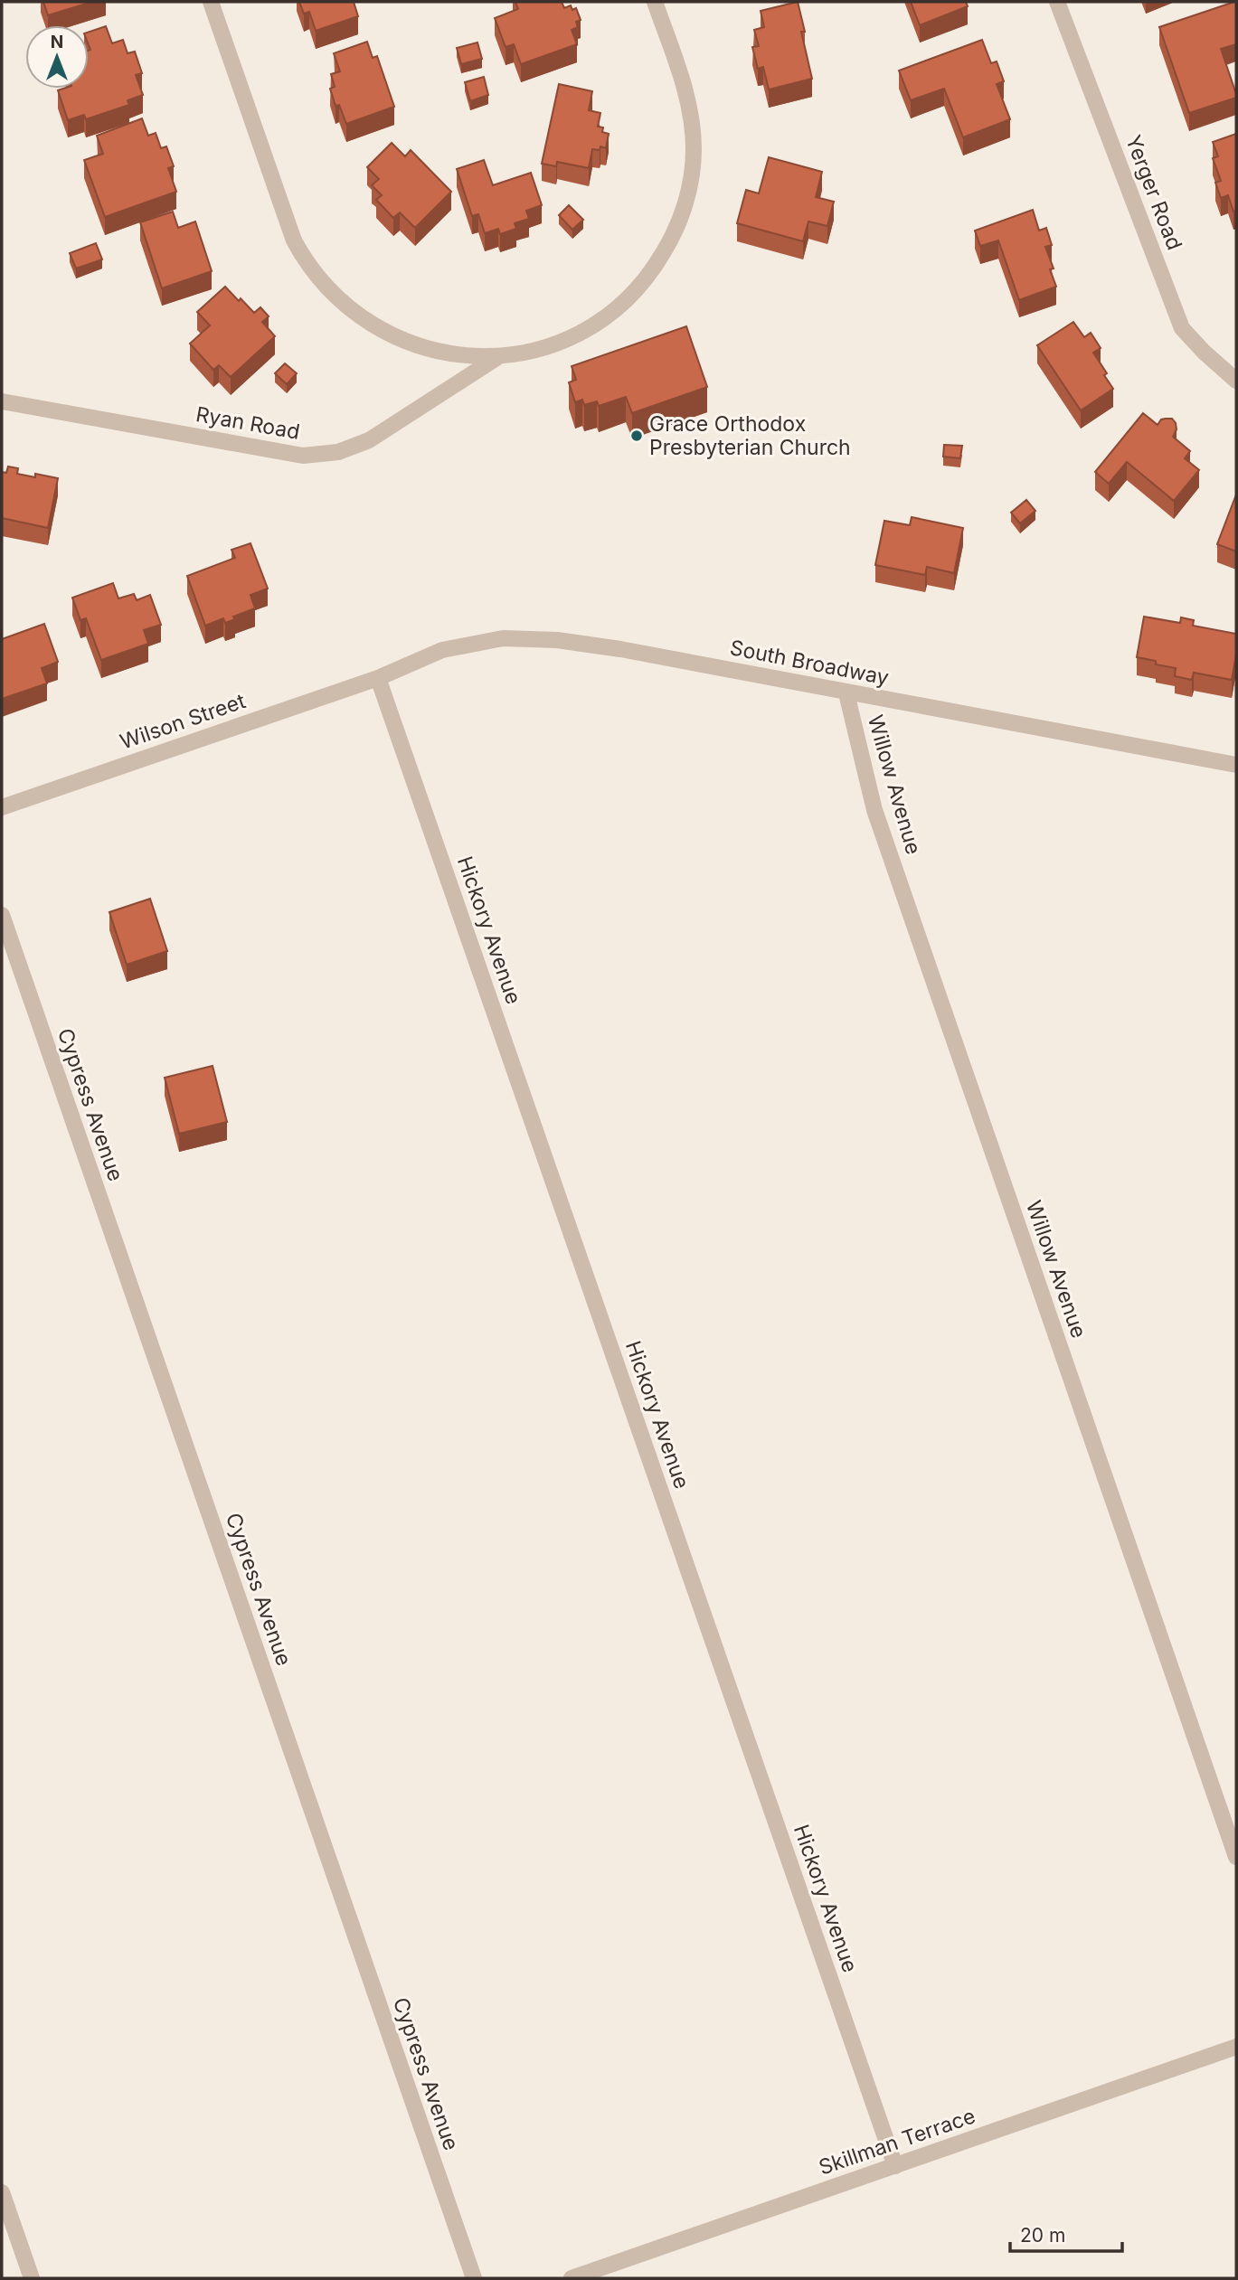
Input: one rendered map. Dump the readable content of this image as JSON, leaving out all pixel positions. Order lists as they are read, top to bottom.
{
  "streets": {
    "street": [
      "Yerger Road",
      "Ryan Road",
      "South Broadway",
      "Wilson Street",
      "Willow Avenue",
      "Hickory Avenue",
      "Cypress Avenue",
      "Skillman Terrace"
    ]
  },
  "crossings": [
    ["South Broadway", "Wilson Street"],
    ["South Broadway", "Willow Avenue"],
    ["South Broadway", "Hickory Avenue"],
    ["Wilson Street", "Hickory Avenue"],
    ["Hickory Avenue", "Skillman Terrace"]
  ],
  "places": ["Grace Orthodox Presbyterian Church"],
  "scale_bar": "20 m",
  "north": "top"
}
